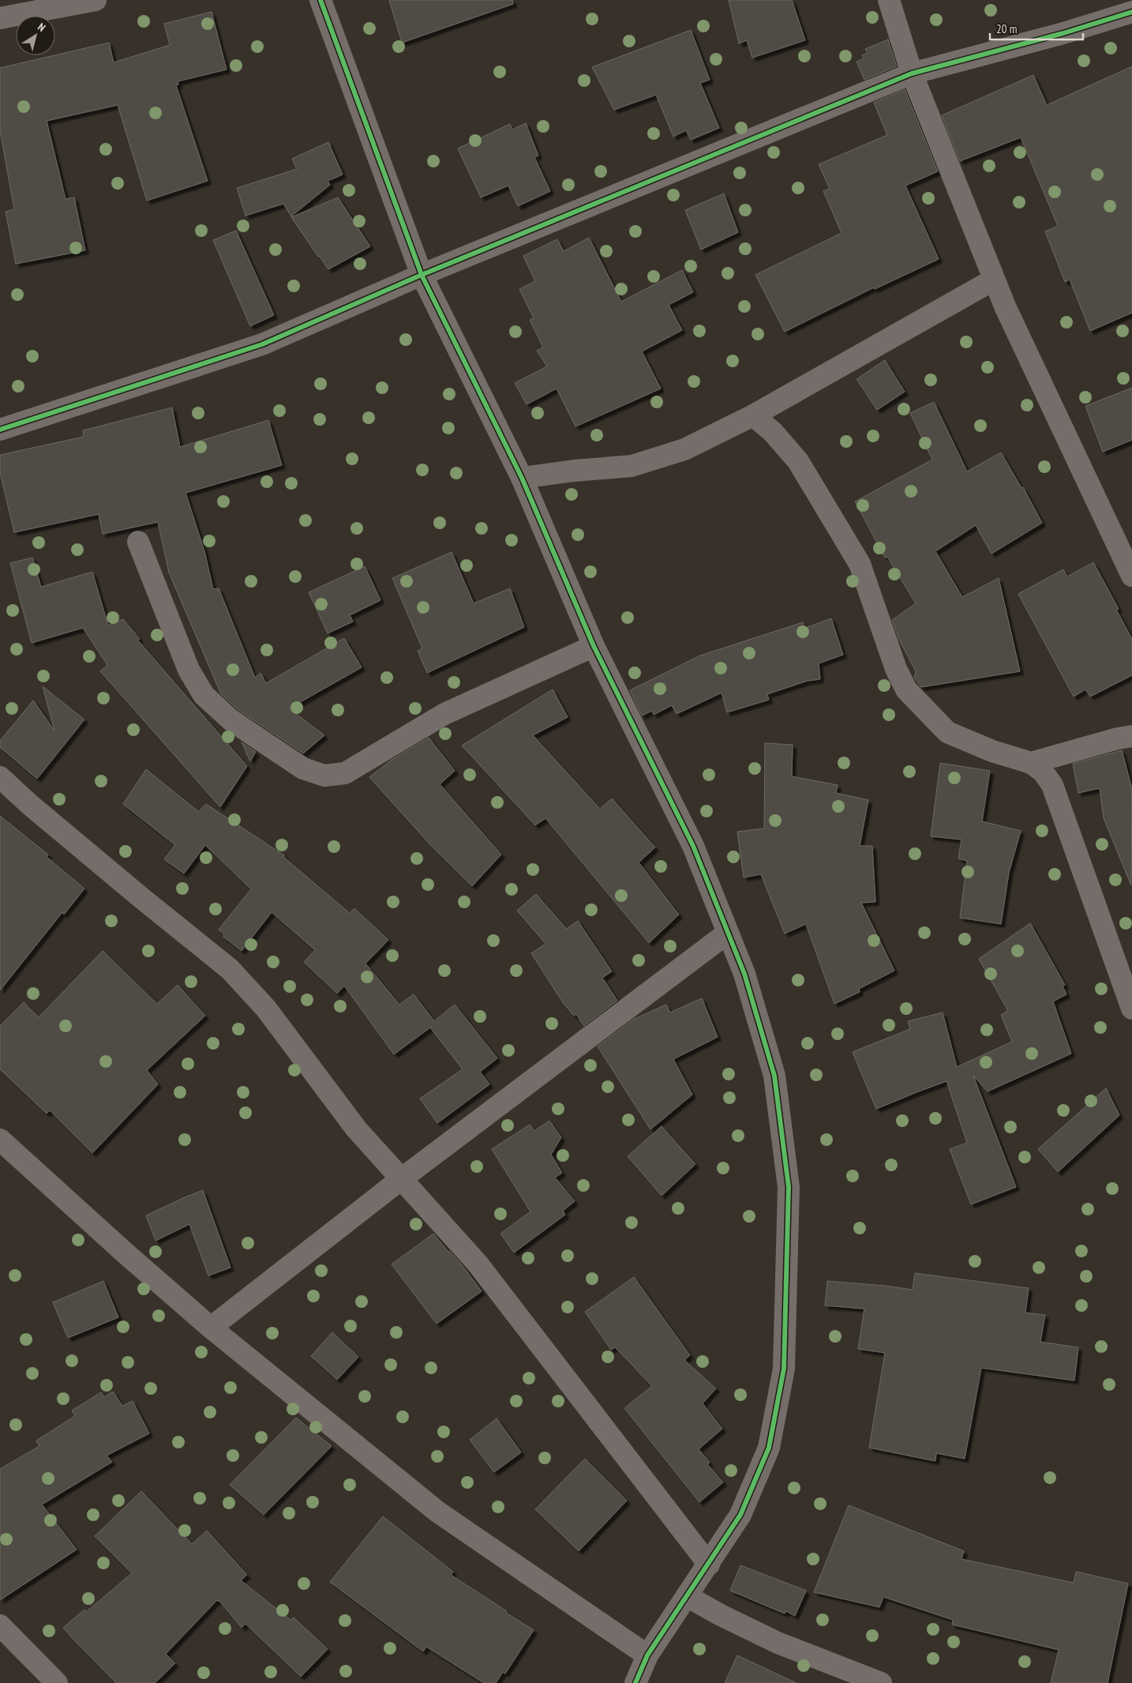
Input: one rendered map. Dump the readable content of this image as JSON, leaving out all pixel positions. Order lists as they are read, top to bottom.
{
  "scale_bar": "20 m",
  "north": "top right"
}
